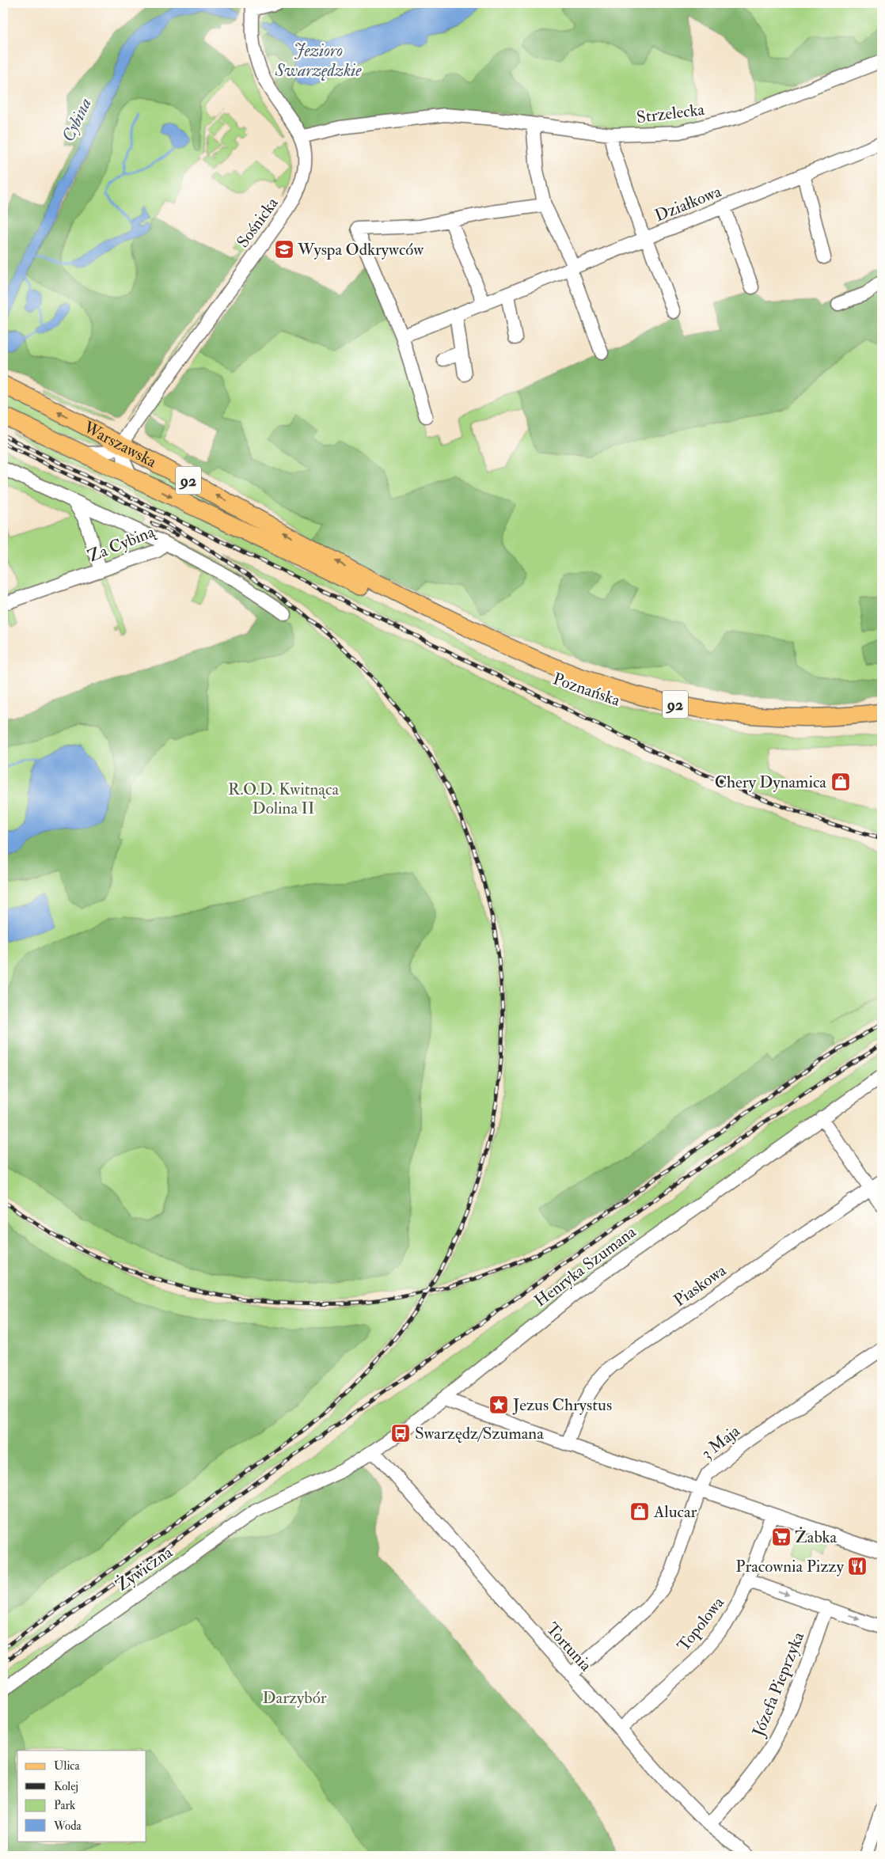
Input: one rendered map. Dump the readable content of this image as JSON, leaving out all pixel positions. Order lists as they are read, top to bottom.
{
  "streets": {
    "main road": ["Warszawska", "92", "Poznańska"],
    "street": [
      "Strzelecka",
      "Działkowa",
      "Sośnicka",
      "Za Cybiną",
      "Henryka Szumana",
      "Piaskowa",
      "3 Maja",
      "Żywiczna",
      "Topolowa",
      "Tortunia",
      "Józefa Pieprzyka"
    ]
  },
  "crossings": [
    ["Strzelecka", "Sośnicka"],
    ["Sośnicka", "Warszawska"],
    ["Warszawska", "Poznańska"],
    ["Henryka Szumana", "Żywiczna"],
    ["Henryka Szumana", "Tortunia"],
    ["3 Maja", "Tortunia"],
    ["Topolowa", "Tortunia"],
    ["Tortunia", "Józefa Pieprzyka"]
  ],
  "water": ["Jezioro Swarzędzkie", "Cybina"],
  "parks": ["R.O.D. Kwitnąca Dolina II", "Darzybór"],
  "places": {
    "school or university": ["Wyspa Odkrywców"],
    "shop": ["Chery Dynamica", "Alucar"],
    "place": ["Jezus Chrystus"],
    "bus stop": ["Swarzędz/Szumana"],
    "supermarket": ["Żabka"],
    "restaurant": ["Pracownia Pizzy"]
  },
  "legend": [
    "Ulica",
    "Kolej",
    "Park",
    "Woda"
  ]
}
